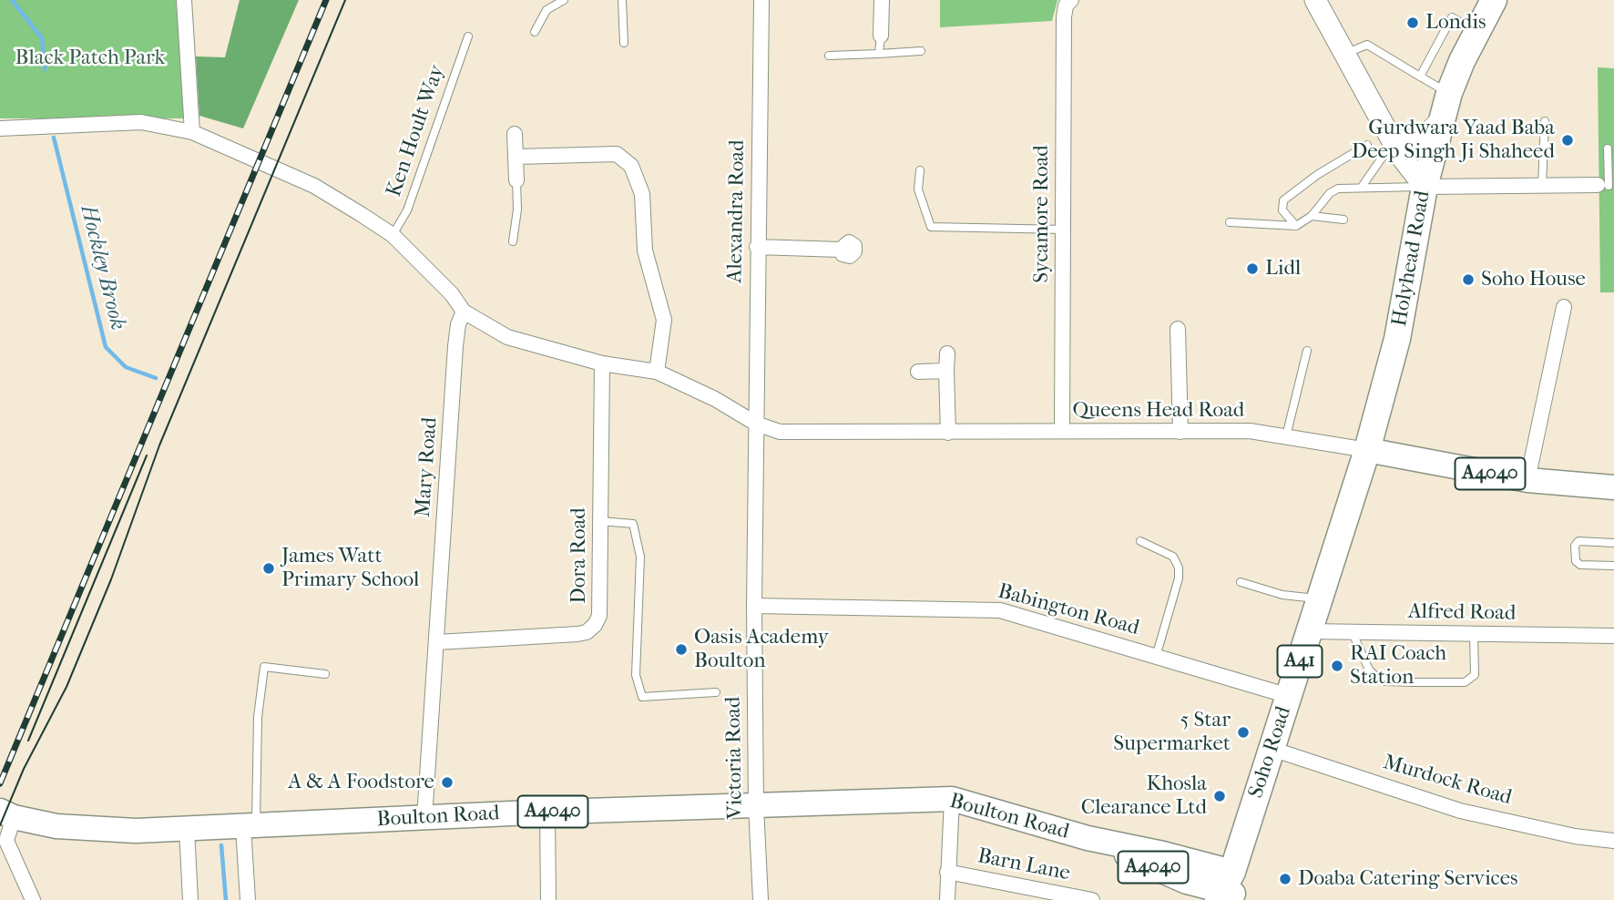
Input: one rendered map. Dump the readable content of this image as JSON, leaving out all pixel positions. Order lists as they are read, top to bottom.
{
  "streets": {
    "highway": ["Holyhead Road", "A41", "Soho Road"],
    "main road": ["A4040", "Boulton Road"],
    "street": [
      "Alexandra Road",
      "Sycamore Road",
      "Queens Head Road",
      "Mary Road",
      "Dora Road",
      "Babington Road",
      "Alfred Road",
      "Victoria Road",
      "Murdock Road",
      "Barn Lane"
    ],
    "lane": ["Ken Hoult Way"]
  },
  "crossings": [
    ["Ken Hoult Way", "Queens Head Road"],
    ["Alexandra Road", "Queens Head Road"],
    ["Alexandra Road", "Victoria Road"],
    ["Sycamore Road", "Queens Head Road"],
    ["Holyhead Road", "Queens Head Road"],
    ["Holyhead Road", "A4040"],
    ["Holyhead Road", "Soho Road"],
    ["Queens Head Road", "Mary Road"],
    ["Queens Head Road", "A4040"],
    ["Queens Head Road", "Dora Road"],
    ["Queens Head Road", "Soho Road"],
    ["Queens Head Road", "Victoria Road"],
    ["Mary Road", "Dora Road"],
    ["Mary Road", "Boulton Road"],
    ["A4040", "Soho Road"],
    ["Babington Road", "Soho Road"],
    ["Babington Road", "Victoria Road"],
    ["Alfred Road", "Soho Road"],
    ["Soho Road", "Murdock Road"],
    ["Soho Road", "Boulton Road"],
    ["Victoria Road", "Boulton Road"]
  ],
  "water": ["Hockley Brook"],
  "parks": ["Black Patch Park"],
  "places": [
    "Londis",
    "Gurdwara Yaad Baba Deep Singh Ji Shaheed",
    "Lidl",
    "Soho House",
    "James Watt Primary School",
    "Oasis Academy Boulton",
    "RAI Coach Station",
    "5 Star Supermarket",
    "A & A Foodstore",
    "Khosla Clearance Ltd",
    "Doaba Catering Services"
  ]
}
